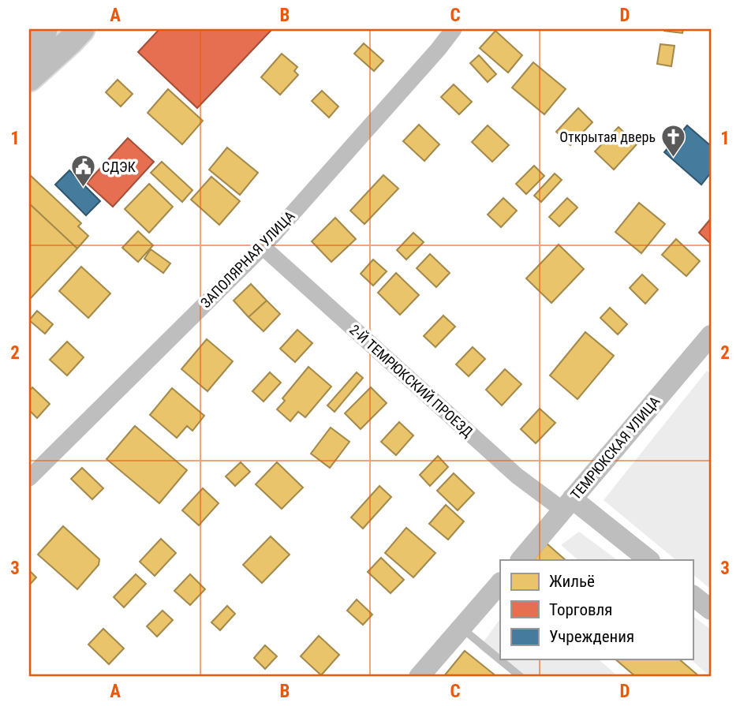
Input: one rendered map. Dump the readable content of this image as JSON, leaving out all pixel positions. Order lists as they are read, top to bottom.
{
  "streets": {
    "street": ["ЗАПОЛЯРНАЯ УЛИЦА", "2-Й ТЕМРЮКСКИЙ ПРОЕЗД", "ТЕМРЮКСКАЯ УЛИЦА"]
  },
  "crossings": [
    ["ЗАПОЛЯРНАЯ УЛИЦА", "2-Й ТЕМРЮКСКИЙ ПРОЕЗД"],
    ["2-Й ТЕМРЮКСКИЙ ПРОЕЗД", "ТЕМРЮКСКАЯ УЛИЦА"]
  ],
  "places": {
    "church": ["Открытая дверь"],
    "public building": ["СДЭК"]
  },
  "legend": ["Жильё", "Торговля", "Учреждения"],
  "grid": {
    "columns": [
      "A",
      "B",
      "C",
      "D"
    ],
    "rows": ["1", "2", "3"]
  }
}
